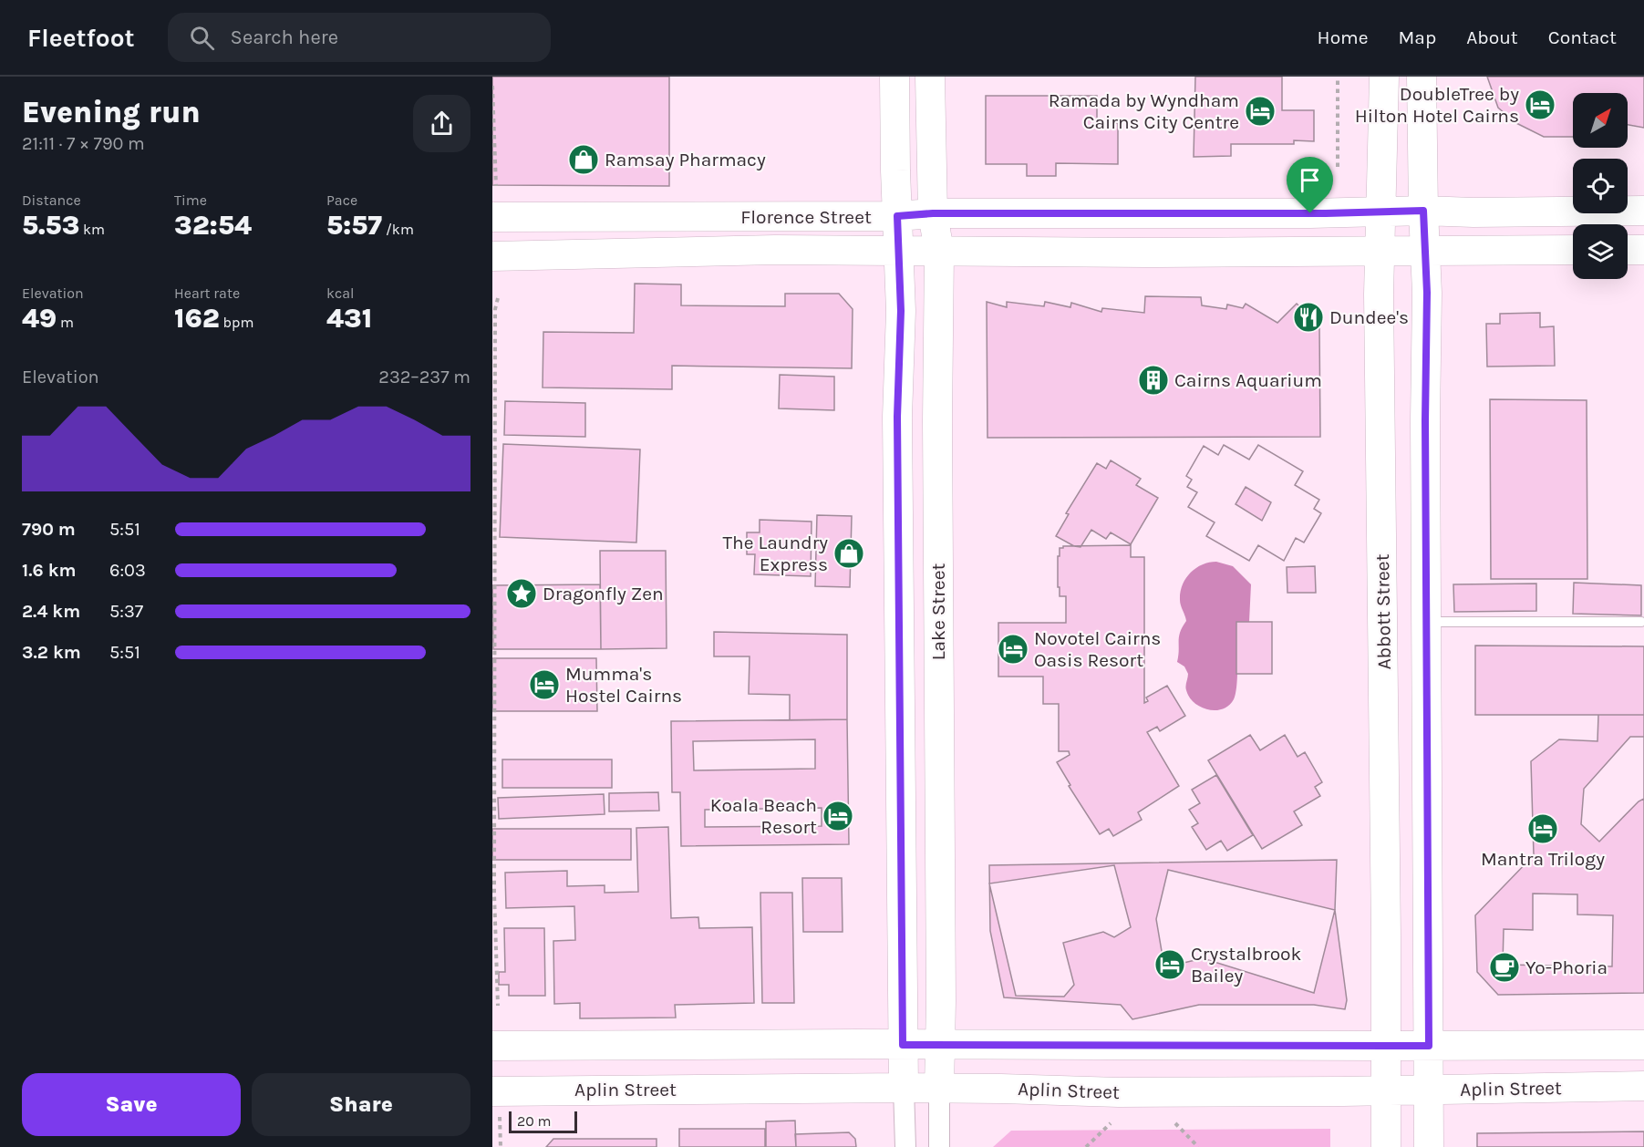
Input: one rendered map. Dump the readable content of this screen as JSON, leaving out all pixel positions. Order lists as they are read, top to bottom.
{
  "streets": {
    "street": [
      "Florence Street",
      "Lake Street",
      "Abbott Street",
      "Aplin Street"
    ]
  },
  "crossings": [
    ["Florence Street", "Lake Street"],
    ["Florence Street", "Abbott Street"],
    ["Lake Street", "Aplin Street"],
    ["Abbott Street", "Aplin Street"]
  ],
  "places": {
    "hotel": [
      "DoubleTree by Hilton Hotel Cairns",
      "Ramada by Wyndham Cairns City Centre",
      "Novotel Cairns Oasis Resort",
      "Mumma's Hostel Cairns",
      "Koala Beach Resort",
      "Mantra Trilogy",
      "Crystalbrook Bailey"
    ],
    "shop": ["Ramsay Pharmacy", "The Laundry Express"],
    "restaurant": ["Dundee's"],
    "building": ["Cairns Aquarium"],
    "place": ["Dragonfly Zen"],
    "cafe": ["Yo-Phoria"]
  },
  "scale_bar": "20 m",
  "north": "top right",
  "page": {
    "header": "Fleetfoot",
    "search": "Search here",
    "nav": [
      "Home",
      "Map",
      "About",
      "Contact"
    ],
    "heading": ["Evening run", "21:11 · 7 × 790 m"],
    "stats": [
      ["Distance", "5.53 km"],
      ["Time", "32:54"],
      ["Pace", "5:57 /km"],
      ["Elevation", "49 m"],
      ["Heart rate", "162 bpm"],
      ["kcal", "431"]
    ],
    "chart": ["Elevation", "232–237 m"],
    "list": [
      {
        "name": "790 m",
        "note": "5:51"
      },
      {
        "name": "1.6 km",
        "note": "6:03"
      },
      {
        "name": "2.4 km",
        "note": "5:37"
      },
      {
        "name": "3.2 km",
        "note": "5:51"
      }
    ],
    "buttons": ["Save", "Share"],
    "scale": "20 m"
  }
}
